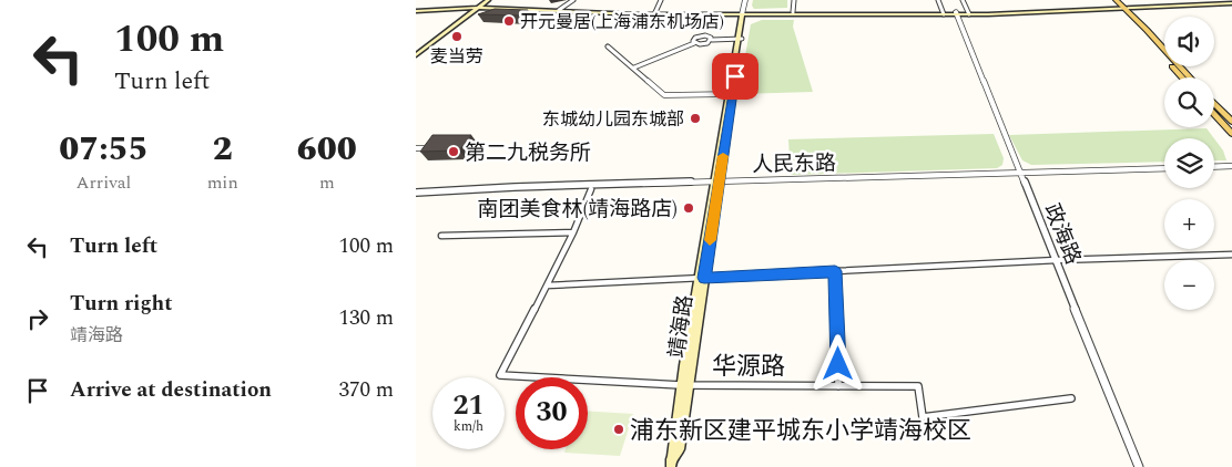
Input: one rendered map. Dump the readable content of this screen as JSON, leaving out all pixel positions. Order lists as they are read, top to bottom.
{
  "streets": {
    "main road": ["靖海路"],
    "street": ["人民东路", "政海路", "华源路"]
  },
  "crossings": [
    ["人民东路", "政海路"],
    ["人民东路", "靖海路"],
    ["靖海路", "华源路"]
  ],
  "places": [
    "开元曼居(上海浦东机场店)",
    "麦当劳",
    "东城幼儿园东城部",
    "第二九税务所",
    "南团美食林(靖海路店)",
    "浦东新区建平城东小学靖海校区"
  ],
  "page": {
    "turn": ["100 m", "Turn left"],
    "map_buttons": ["+", "−"],
    "eta": [
      "07:55",
      "Arrival",
      "2",
      "min",
      "600",
      "m"
    ],
    "list": [
      {
        "name": "Turn left",
        "value": "100 m"
      },
      {
        "name": "Turn right",
        "note": "靖海路",
        "value": "130 m"
      },
      {
        "name": "Arrive at destination",
        "value": "370 m"
      }
    ],
    "speed": "21 km/h",
    "limit": "30"
  }
}
